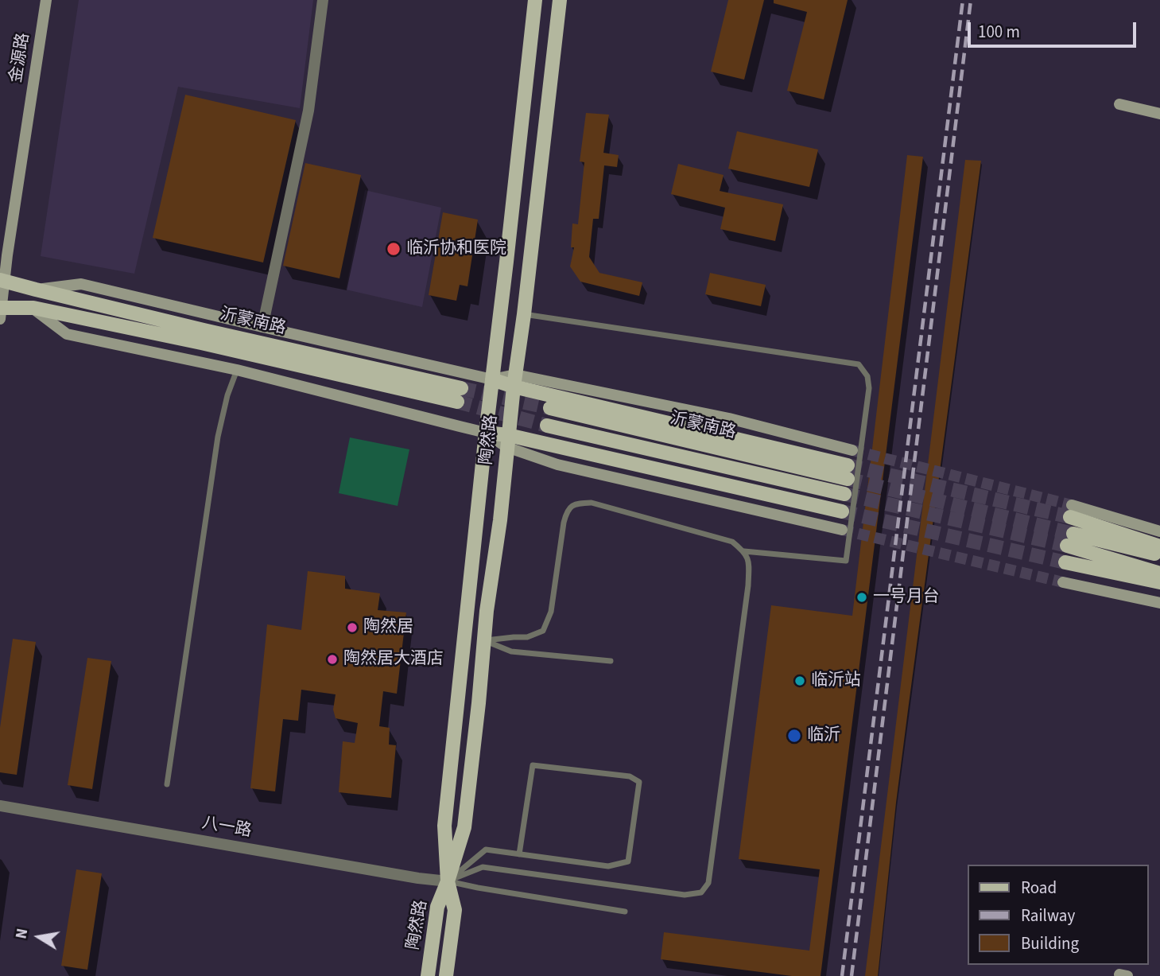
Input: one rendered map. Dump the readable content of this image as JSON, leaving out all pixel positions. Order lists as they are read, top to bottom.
{
  "streets": {
    "main road": ["沂蒙南路", "陶然路"],
    "street": ["金源路", "八一路"]
  },
  "crossings": [
    ["金源路", "沂蒙南路"],
    ["沂蒙南路", "陶然路"],
    ["陶然路", "八一路"]
  ],
  "places": [
    "临沂协和医院",
    "一号月台",
    "陶然居",
    "陶然居大酒店",
    "临沂站",
    "临沂"
  ],
  "legend": ["Road", "Railway", "Building"],
  "scale_bar": "100 m",
  "north": "left"
}
